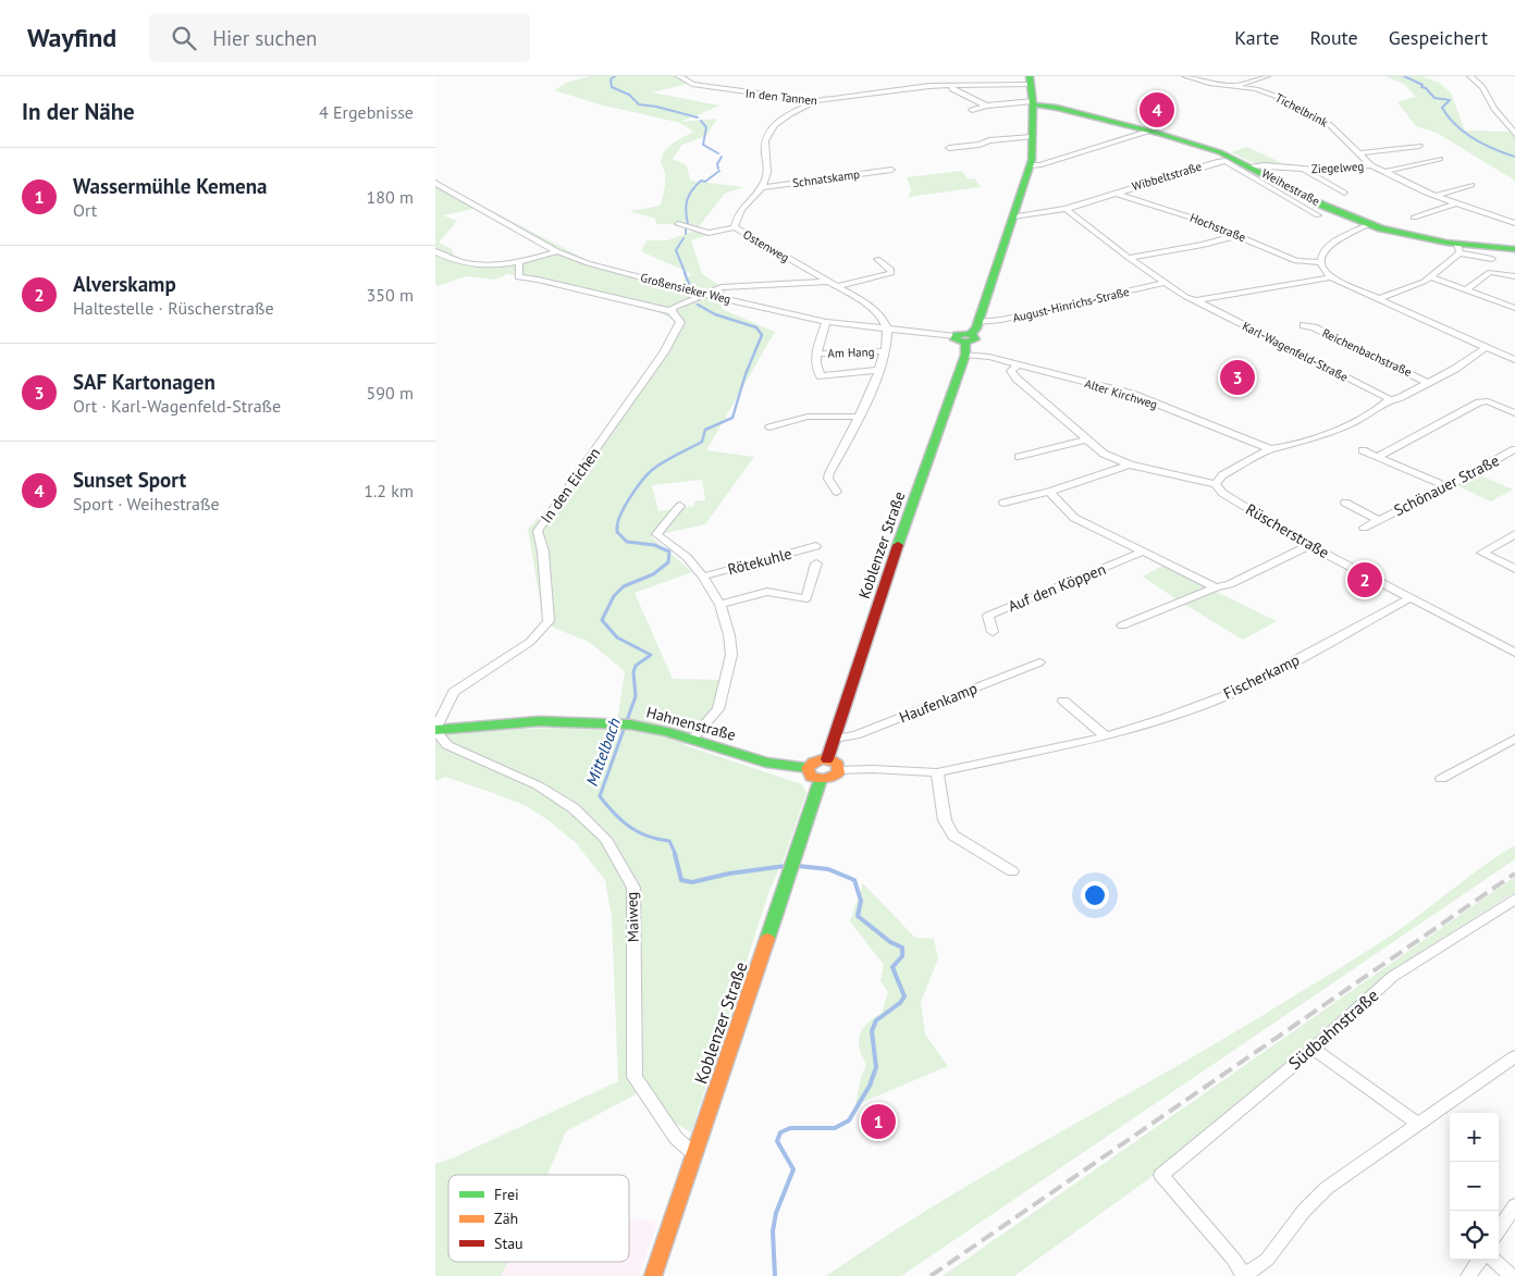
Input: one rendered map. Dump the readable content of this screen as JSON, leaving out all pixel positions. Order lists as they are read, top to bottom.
{
  "streets": {
    "street": [
      "In den Tannen",
      "Tichelbrink",
      "Ziegelweg",
      "Wibbeltstraße",
      "Schnatskamp",
      "Weihestraße",
      "Hochstraße",
      "Ostenweg",
      "Großensieker Weg",
      "August-Hinrichs-Straße",
      "Karl-Wagenfeld-Straße",
      "Am Hang",
      "Reichenbachstraße",
      "Alter Kirchweg",
      "In den Eichen",
      "Schönauer Straße",
      "Rüscherstraße",
      "Koblenzer Straße",
      "Rötekuhle",
      "Auf den Köppen",
      "Fischerkamp",
      "Haufenkamp",
      "Hahnenstraße",
      "Maiweg",
      "Südbahnstraße"
    ]
  },
  "crossings": [
    ["In den Tannen", "Koblenzer Straße"],
    ["Tichelbrink", "Ziegelweg"],
    ["Ziegelweg", "Weihestraße"],
    ["Wibbeltstraße", "Hochstraße"],
    ["Wibbeltstraße", "Karl-Wagenfeld-Straße"],
    ["Wibbeltstraße", "Koblenzer Straße"],
    ["Schnatskamp", "Ostenweg"],
    ["Weihestraße", "Koblenzer Straße"],
    ["Ostenweg", "Großensieker Weg"],
    ["Großensieker Weg", "Am Hang"],
    ["Großensieker Weg", "Alter Kirchweg"],
    ["Großensieker Weg", "Koblenzer Straße"],
    ["August-Hinrichs-Straße", "Karl-Wagenfeld-Straße"],
    ["August-Hinrichs-Straße", "Koblenzer Straße"],
    ["Alter Kirchweg", "Rüscherstraße"],
    ["Alter Kirchweg", "Koblenzer Straße"],
    ["In den Eichen", "Hahnenstraße"],
    ["In den Eichen", "Maiweg"],
    ["Rüscherstraße", "Fischerkamp"],
    ["Koblenzer Straße", "Fischerkamp"],
    ["Koblenzer Straße", "Haufenkamp"],
    ["Koblenzer Straße", "Hahnenstraße"],
    ["Koblenzer Straße", "Maiweg"],
    ["Fischerkamp", "Hahnenstraße"],
    ["Hahnenstraße", "Maiweg"]
  ],
  "water": ["Mittelbach"],
  "legend": ["Frei", "Zäh", "Stau"],
  "page": {
    "header": "Wayfind",
    "search": "Hier suchen",
    "nav": ["Karte", "Route", "Gespeichert"],
    "heading": ["In der Nähe", "4 Ergebnisse"],
    "pins": [
      "4",
      "3",
      "2",
      "1"
    ],
    "list": [
      {
        "mark": "1",
        "name": "Wassermühle Kemena",
        "note": "Ort",
        "value": "180 m"
      },
      {
        "mark": "2",
        "name": "Alverskamp",
        "note": "Haltestelle · Rüscherstraße",
        "value": "350 m"
      },
      {
        "mark": "3",
        "name": "SAF Kartonagen",
        "note": "Ort · Karl-Wagenfeld-Straße",
        "value": "590 m"
      },
      {
        "mark": "4",
        "name": "Sunset Sport",
        "note": "Sport · Weihestraße",
        "value": "1.2 km"
      }
    ],
    "map_buttons": ["+", "−"]
  }
}
